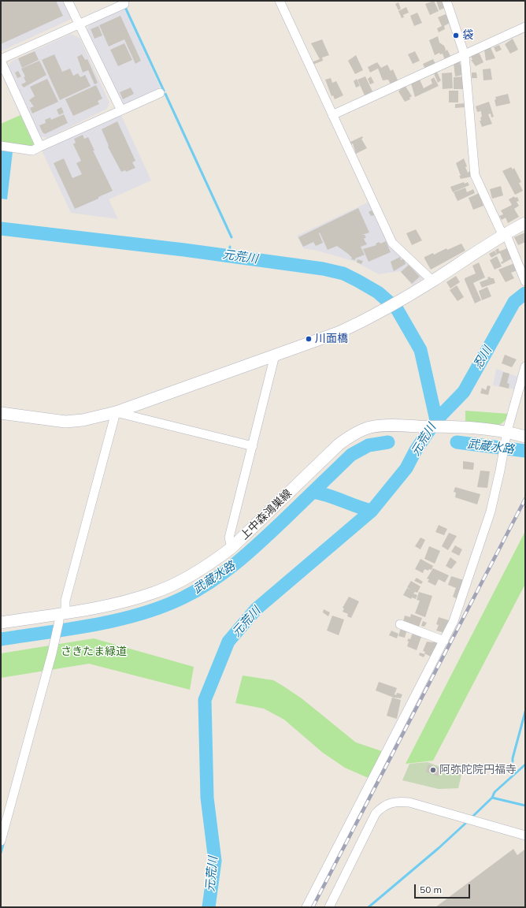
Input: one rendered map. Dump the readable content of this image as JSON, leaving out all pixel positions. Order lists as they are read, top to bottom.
{
  "streets": {
    "main road": ["上中森鴻巣線"]
  },
  "water": ["元荒川", "忍川", "武蔵水路"],
  "parks": ["さきたま緑道"],
  "places": ["袋", "川面橋", "阿弥陀院円福寺"],
  "scale_bar": "50 m"
}
